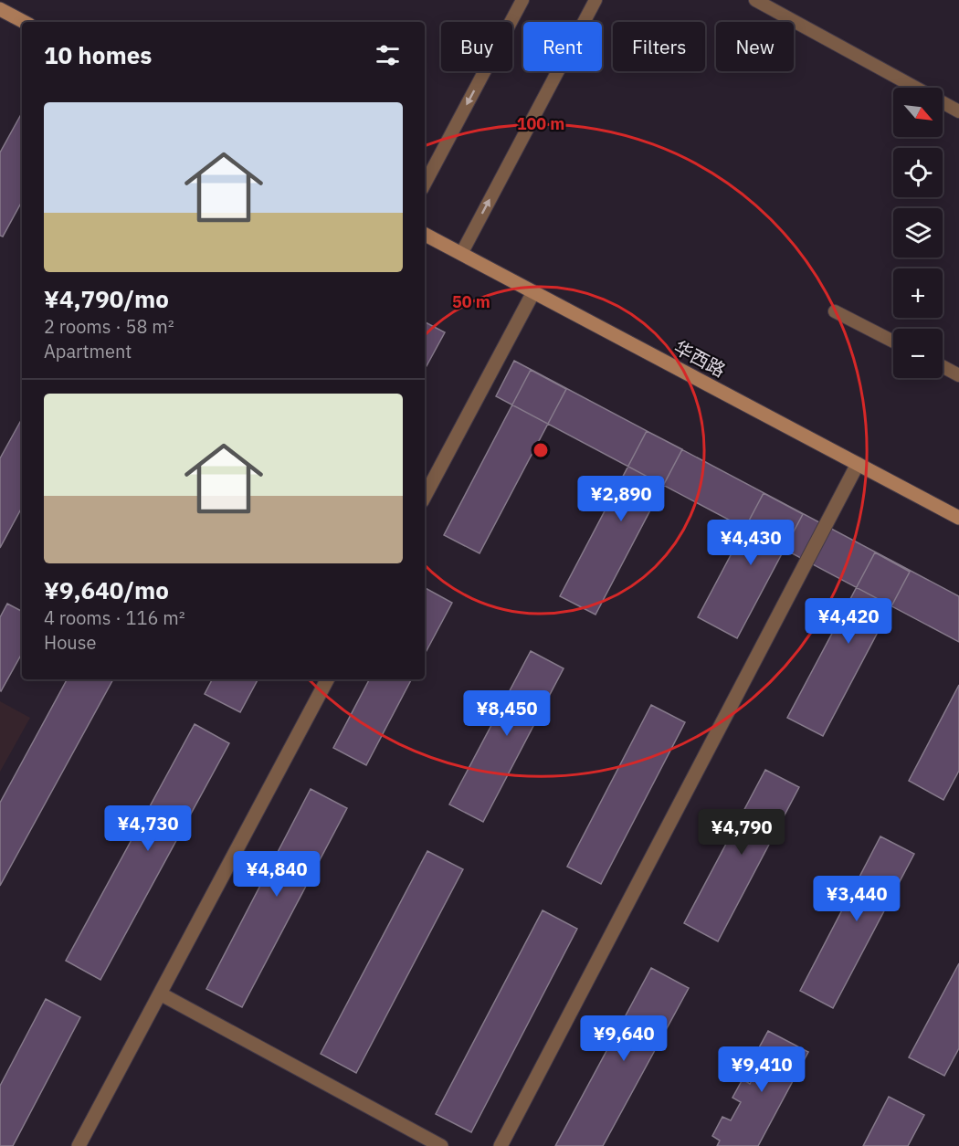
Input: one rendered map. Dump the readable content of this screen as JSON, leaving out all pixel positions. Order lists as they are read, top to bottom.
{
  "streets": {
    "street": ["华西路"]
  },
  "north": "bottom right",
  "page": {
    "chip": [
      "Buy",
      "Rent",
      "Filters",
      "New"
    ],
    "heading": "10 homes",
    "map_buttons": ["+", "−"],
    "list": [
      {
        "name": "¥4,790/mo",
        "note": "2 rooms · 58 m² · Apartment"
      },
      {
        "name": "¥9,640/mo",
        "note": "4 rooms · 116 m² · House"
      }
    ],
    "price": [
      "¥2,890",
      "¥4,430",
      "¥4,420",
      "¥8,450",
      "¥4,730",
      "¥4,790",
      "¥4,840",
      "¥3,440",
      "¥9,640",
      "¥9,410"
    ]
  },
  "rings": ["100 m", "50 m"]
}
